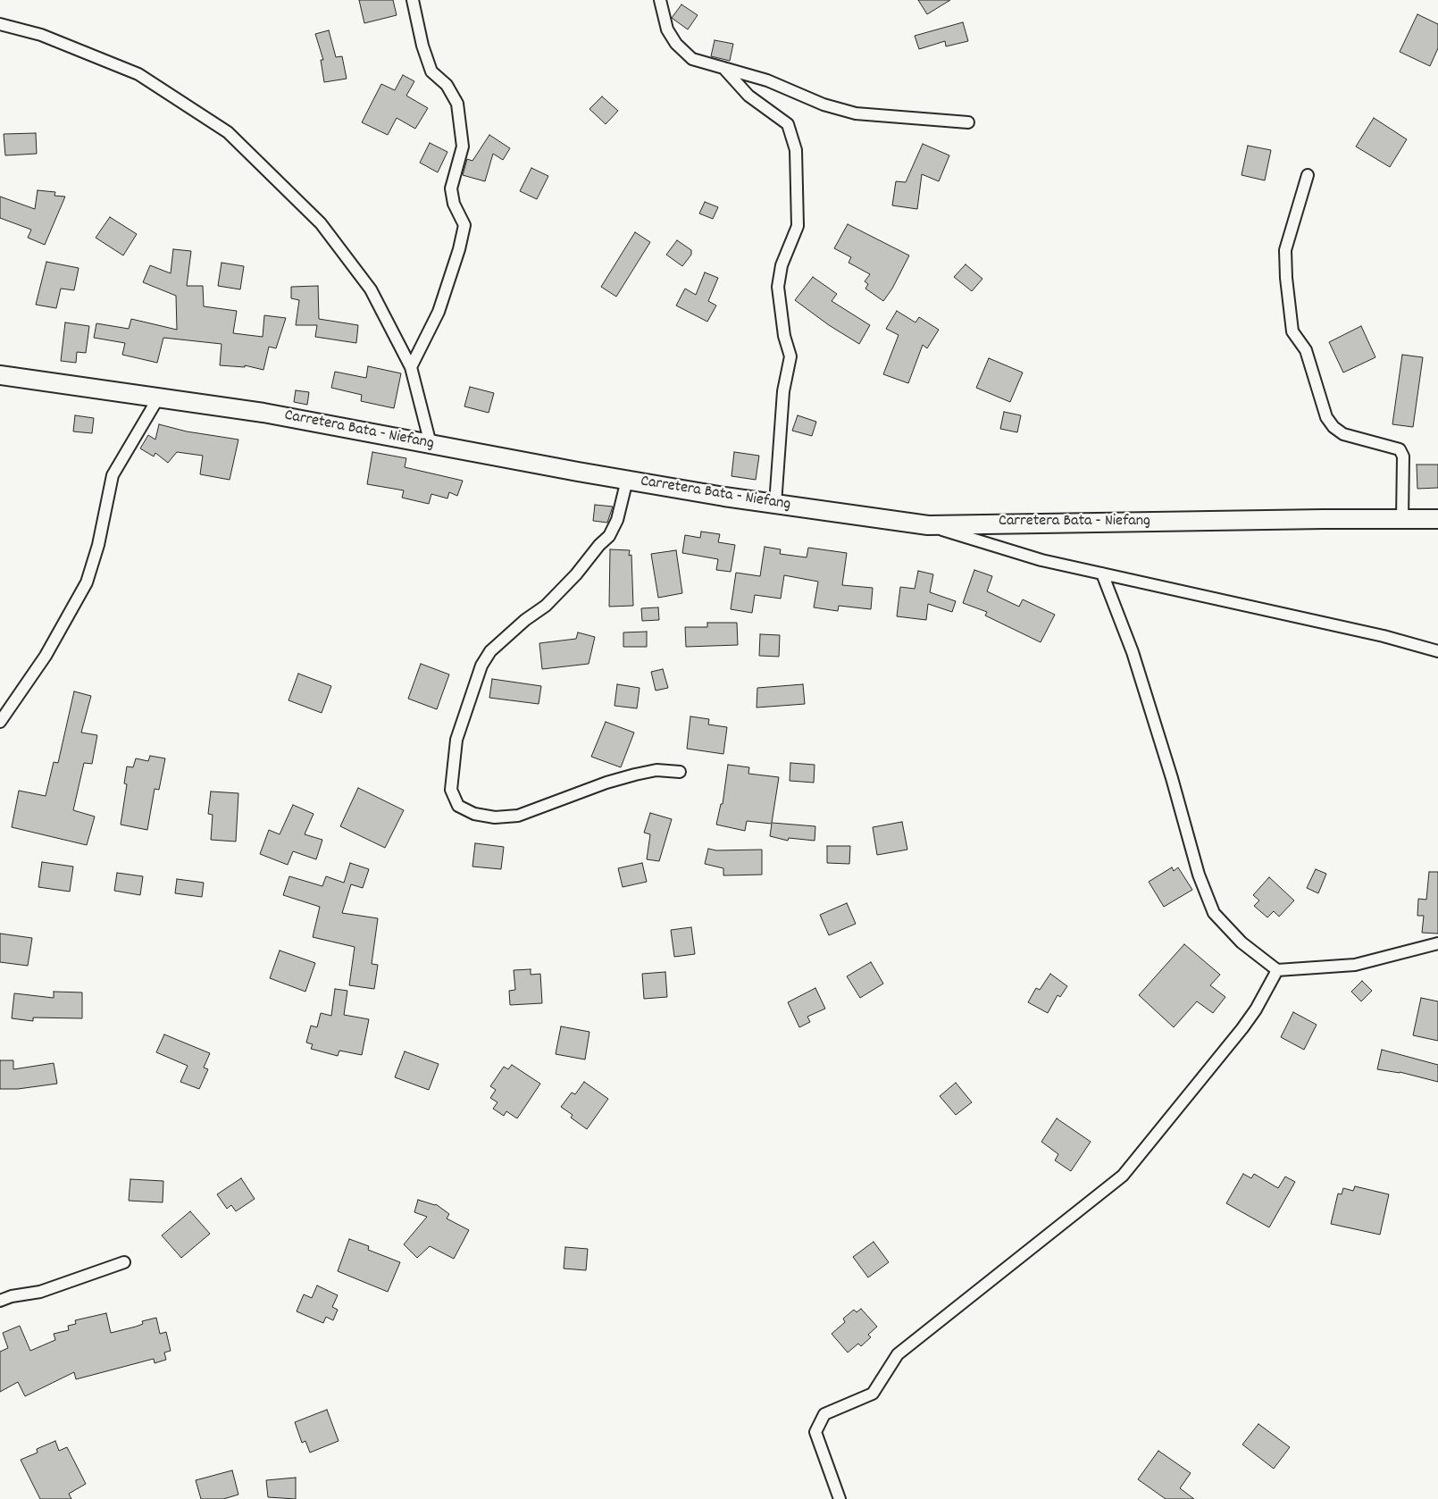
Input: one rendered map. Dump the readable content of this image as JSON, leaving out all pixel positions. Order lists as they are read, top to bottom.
{
  "streets": {
    "main road": ["Carretera Bata - Niefang"]
  }
}
